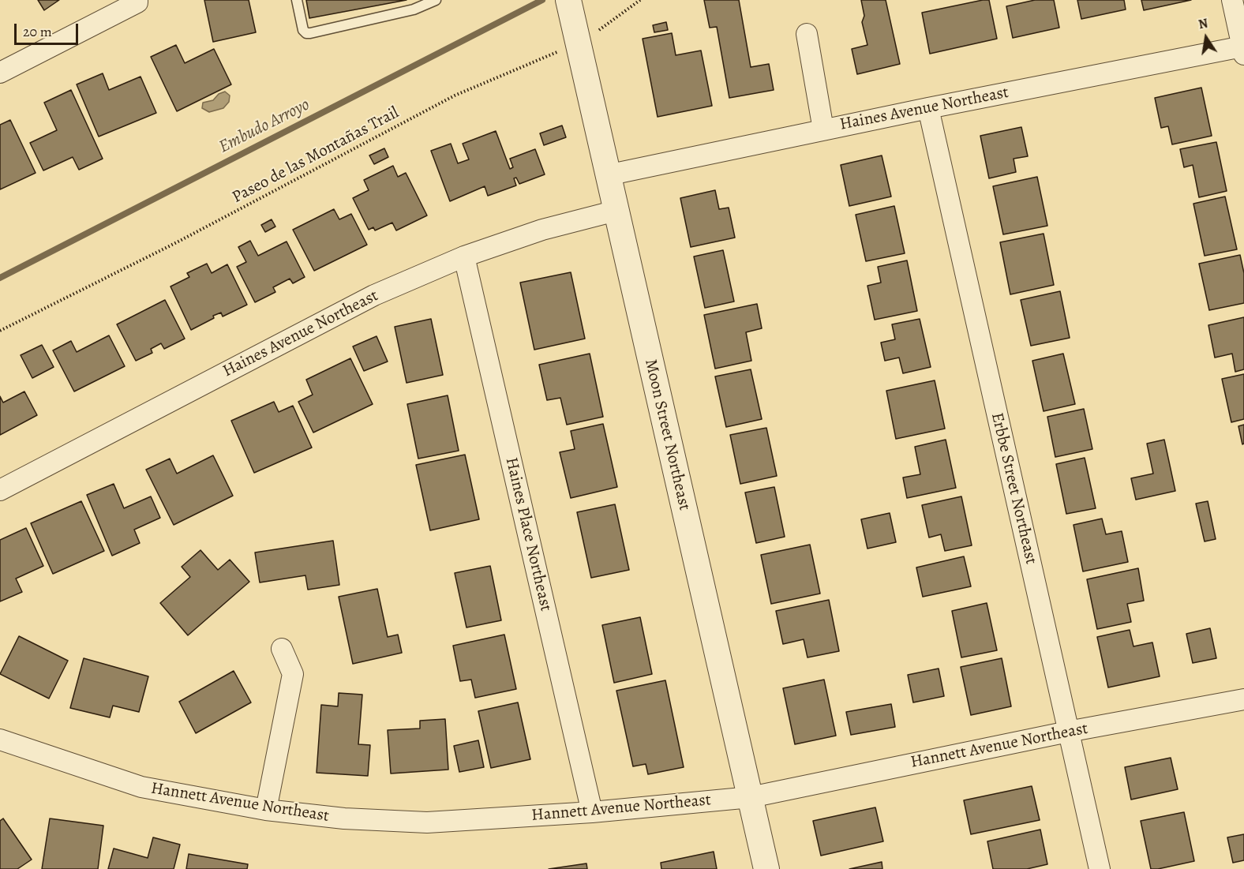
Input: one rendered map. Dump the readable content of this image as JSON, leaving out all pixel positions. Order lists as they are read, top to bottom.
{
  "streets": {
    "street": [
      "Haines Avenue Northeast",
      "Moon Street Northeast",
      "Erbbe Street Northeast",
      "Haines Place Northeast",
      "Hannett Avenue Northeast"
    ],
    "path": ["Paseo de las Montañas Trail"]
  },
  "crossings": [
    ["Haines Avenue Northeast", "Moon Street Northeast"],
    ["Haines Avenue Northeast", "Erbbe Street Northeast"],
    ["Haines Avenue Northeast", "Haines Place Northeast"],
    ["Paseo de las Montañas Trail", "Moon Street Northeast"],
    ["Moon Street Northeast", "Hannett Avenue Northeast"],
    ["Erbbe Street Northeast", "Hannett Avenue Northeast"],
    ["Haines Place Northeast", "Hannett Avenue Northeast"]
  ],
  "water": ["Embudo Arroyo"],
  "scale_bar": "20 m",
  "north": "top"
}
